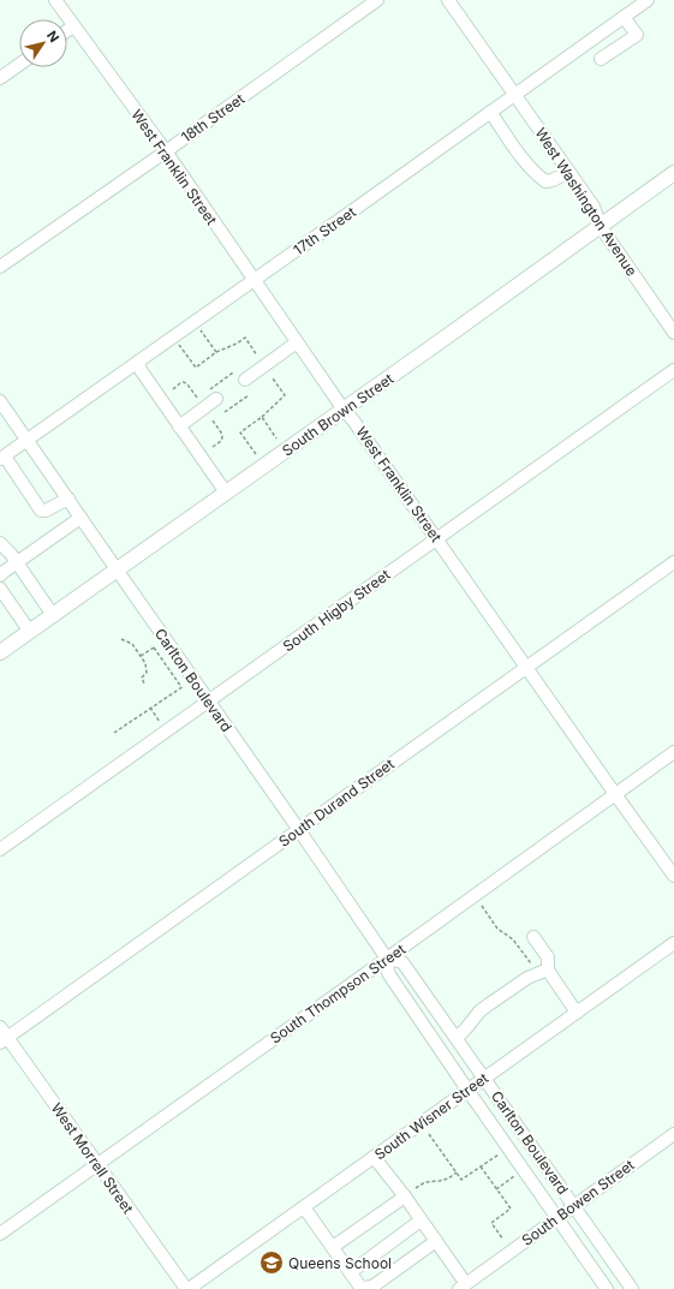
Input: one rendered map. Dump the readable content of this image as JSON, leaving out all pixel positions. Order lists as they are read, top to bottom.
{
  "streets": {
    "main road": ["South Brown Street"],
    "street": [
      "18th Street",
      "West Franklin Street",
      "West Washington Avenue",
      "17th Street",
      "South Higby Street",
      "Carlton Boulevard",
      "South Durand Street",
      "South Thompson Street",
      "South Wisner Street",
      "West Morrell Street",
      "South Bowen Street"
    ]
  },
  "crossings": [
    ["18th Street", "West Franklin Street"],
    ["West Franklin Street", "17th Street"],
    ["West Franklin Street", "South Brown Street"],
    ["West Franklin Street", "South Higby Street"],
    ["West Franklin Street", "South Durand Street"],
    ["West Franklin Street", "South Thompson Street"],
    ["West Washington Avenue", "17th Street"],
    ["West Washington Avenue", "South Brown Street"],
    ["17th Street", "Carlton Boulevard"],
    ["South Brown Street", "Carlton Boulevard"],
    ["South Higby Street", "Carlton Boulevard"],
    ["Carlton Boulevard", "South Durand Street"],
    ["Carlton Boulevard", "South Thompson Street"],
    ["Carlton Boulevard", "South Wisner Street"],
    ["Carlton Boulevard", "South Bowen Street"],
    ["South Durand Street", "West Morrell Street"],
    ["South Thompson Street", "West Morrell Street"],
    ["South Wisner Street", "West Morrell Street"]
  ],
  "places": {
    "school or university": ["Queens School"]
  },
  "north": "top right"
}
